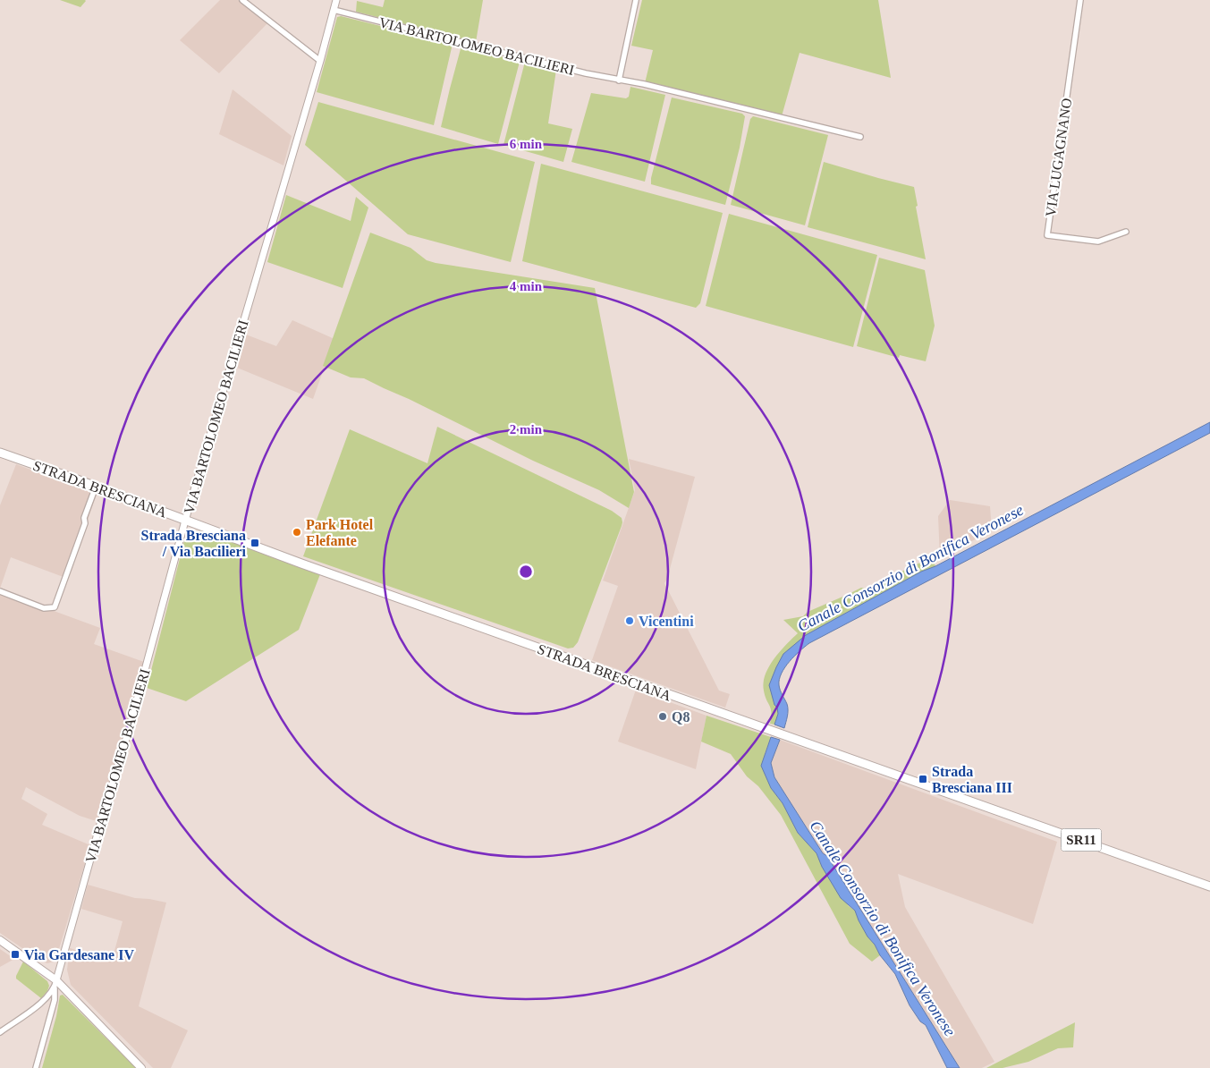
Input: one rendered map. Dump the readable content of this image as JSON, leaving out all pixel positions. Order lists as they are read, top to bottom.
{
  "streets": {
    "main road": ["STRADA BRESCIANA", "SR11"],
    "street": ["VIA BARTOLOMEO BACILIERI", "VIA LUGAGNANO"]
  },
  "crossings": [
    ["VIA BARTOLOMEO BACILIERI", "STRADA BRESCIANA"]
  ],
  "water": ["Canale Consorzio di Bonifica Veronese"],
  "places": {
    "other": ["Park Hotel Elefante", "Vicentini", "Q8"],
    "transit": ["Strada Bresciana / Via Bacilieri", "Strada Bresciana III", "Via Gardesane IV"]
  },
  "rings": ["6 min", "4 min", "2 min"]
}
